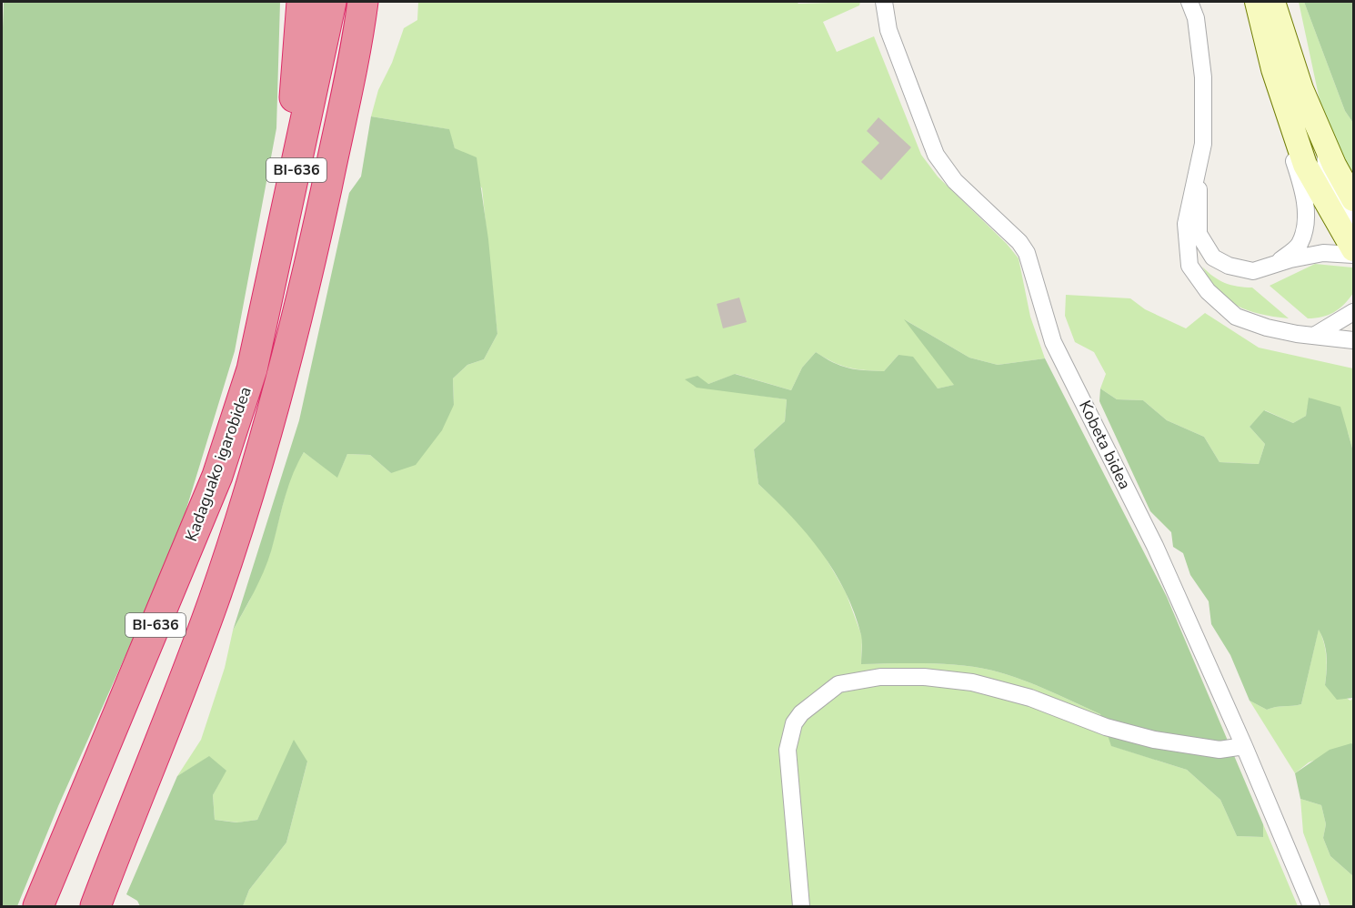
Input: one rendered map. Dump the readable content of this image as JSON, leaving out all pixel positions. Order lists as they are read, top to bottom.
{
  "streets": {
    "highway": ["BI-636", "Kadaguako igarobidea"],
    "street": ["Kobeta bidea"]
  }
}
